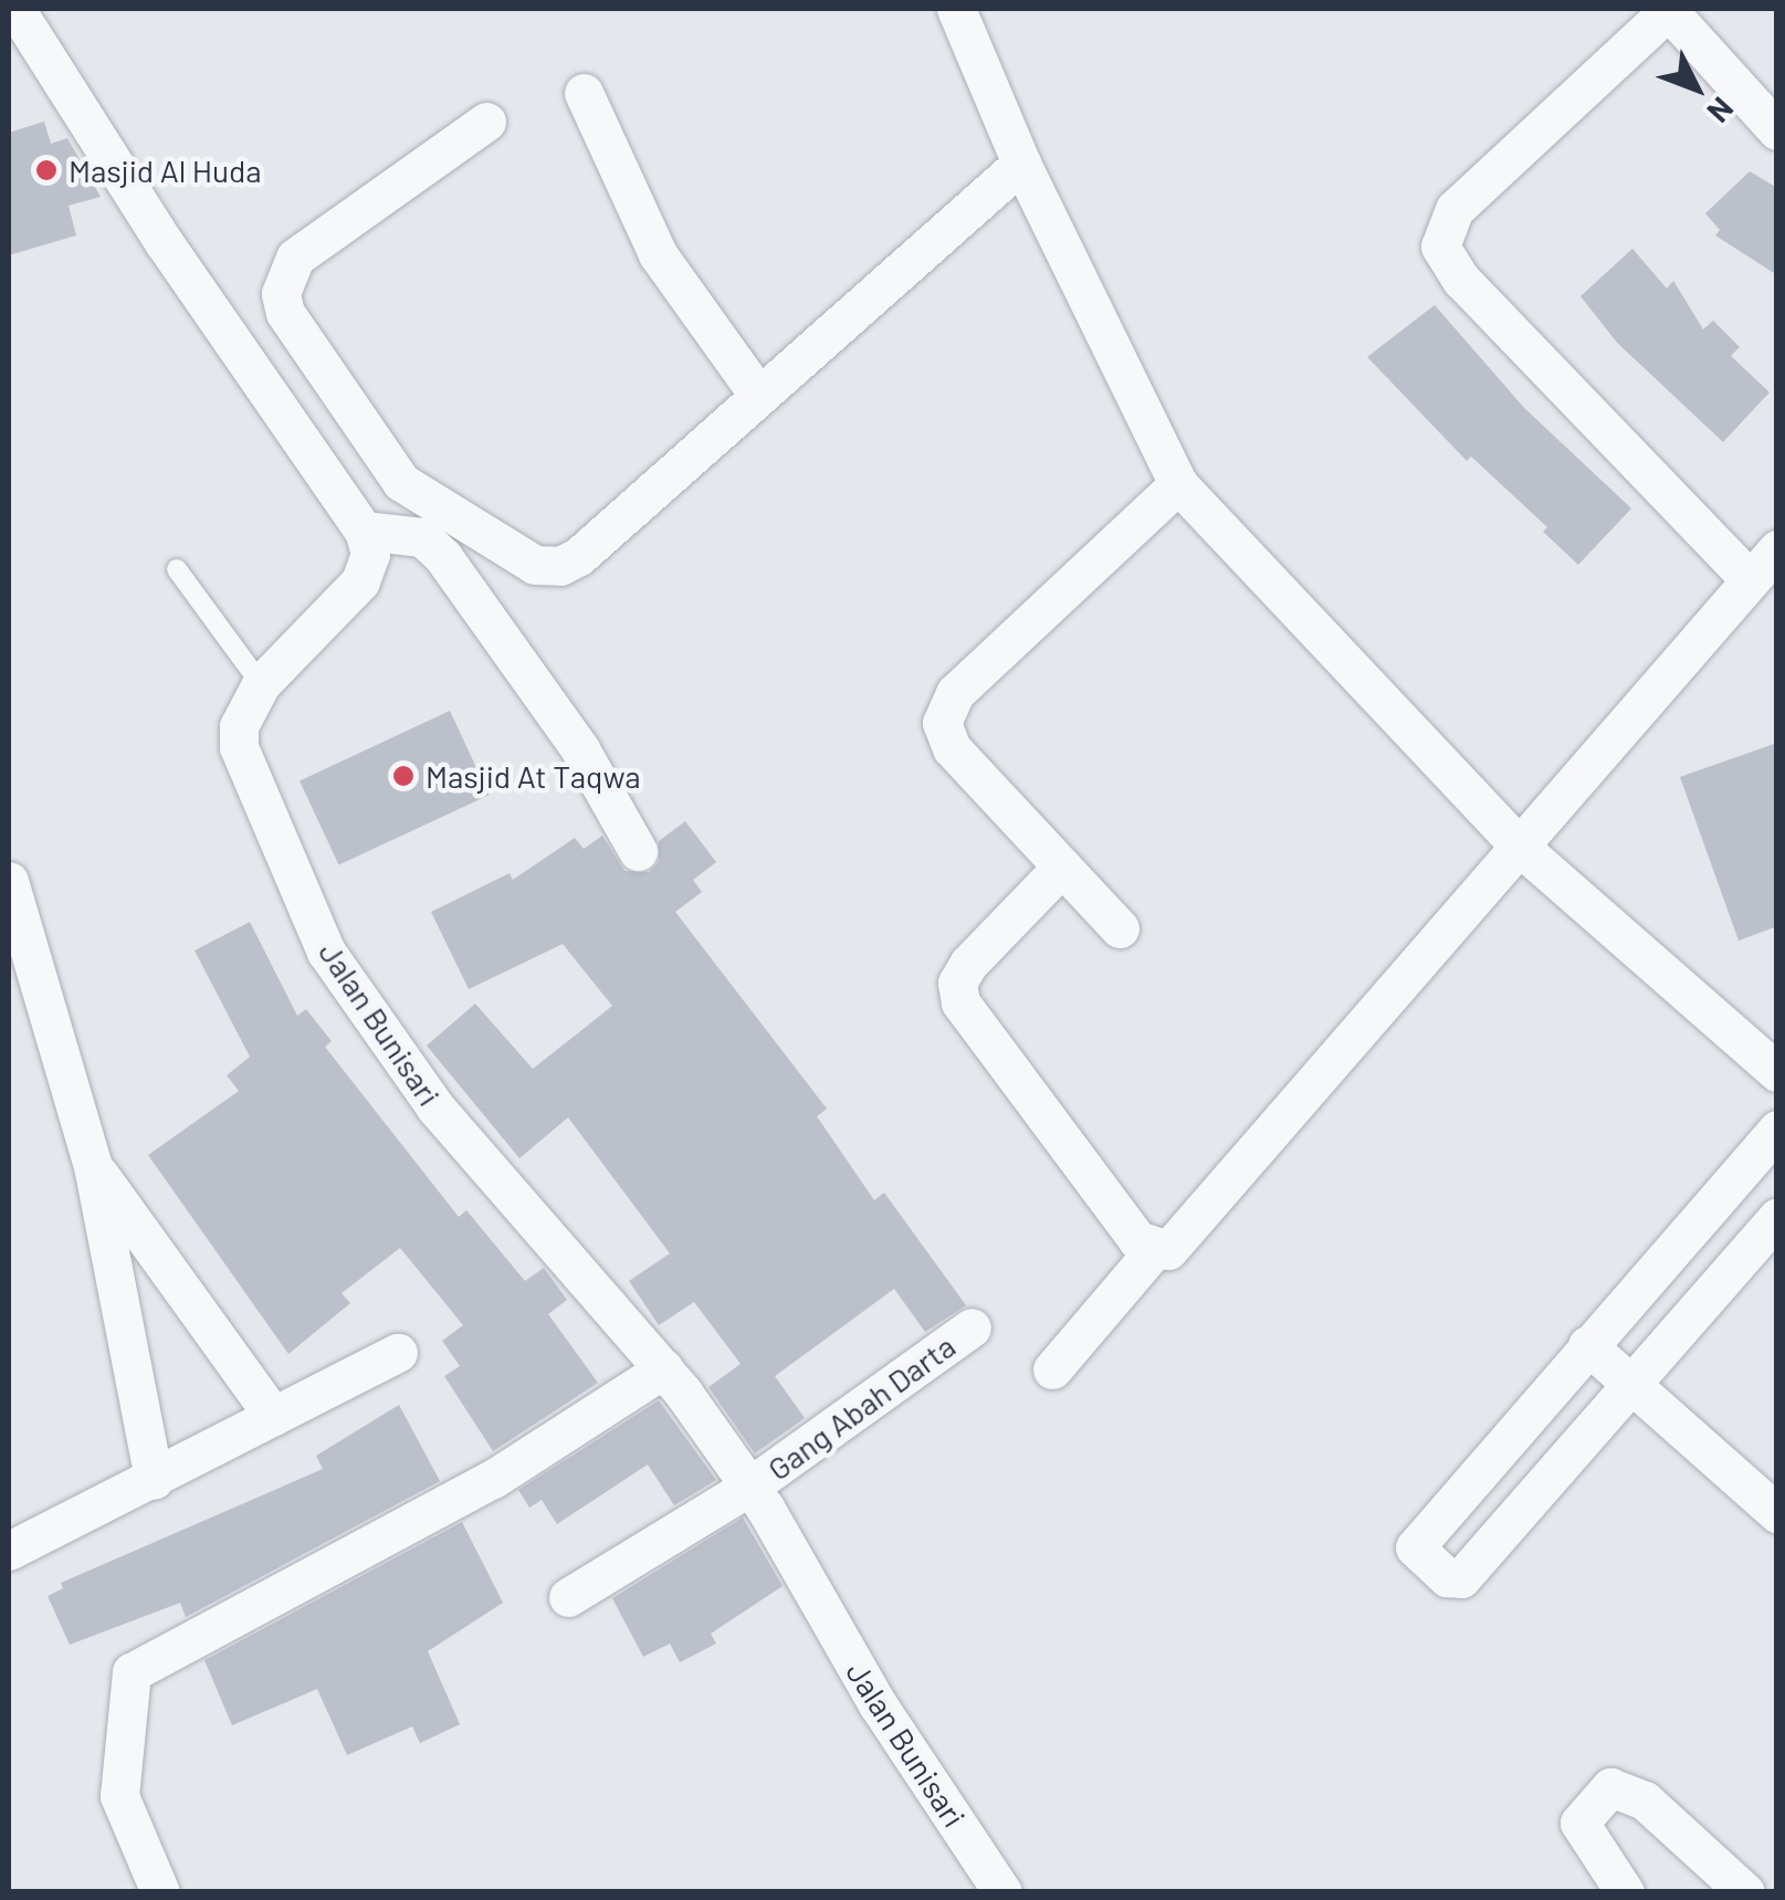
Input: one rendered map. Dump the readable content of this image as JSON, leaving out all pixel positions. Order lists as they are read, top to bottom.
{
  "streets": {
    "street": ["Jalan Bunisari", "Gang Abah Darta"]
  },
  "crossings": [
    ["Jalan Bunisari", "Gang Abah Darta"]
  ],
  "places": ["Masjid Al Huda", "Masjid At Taqwa"],
  "north": "bottom right"
}
